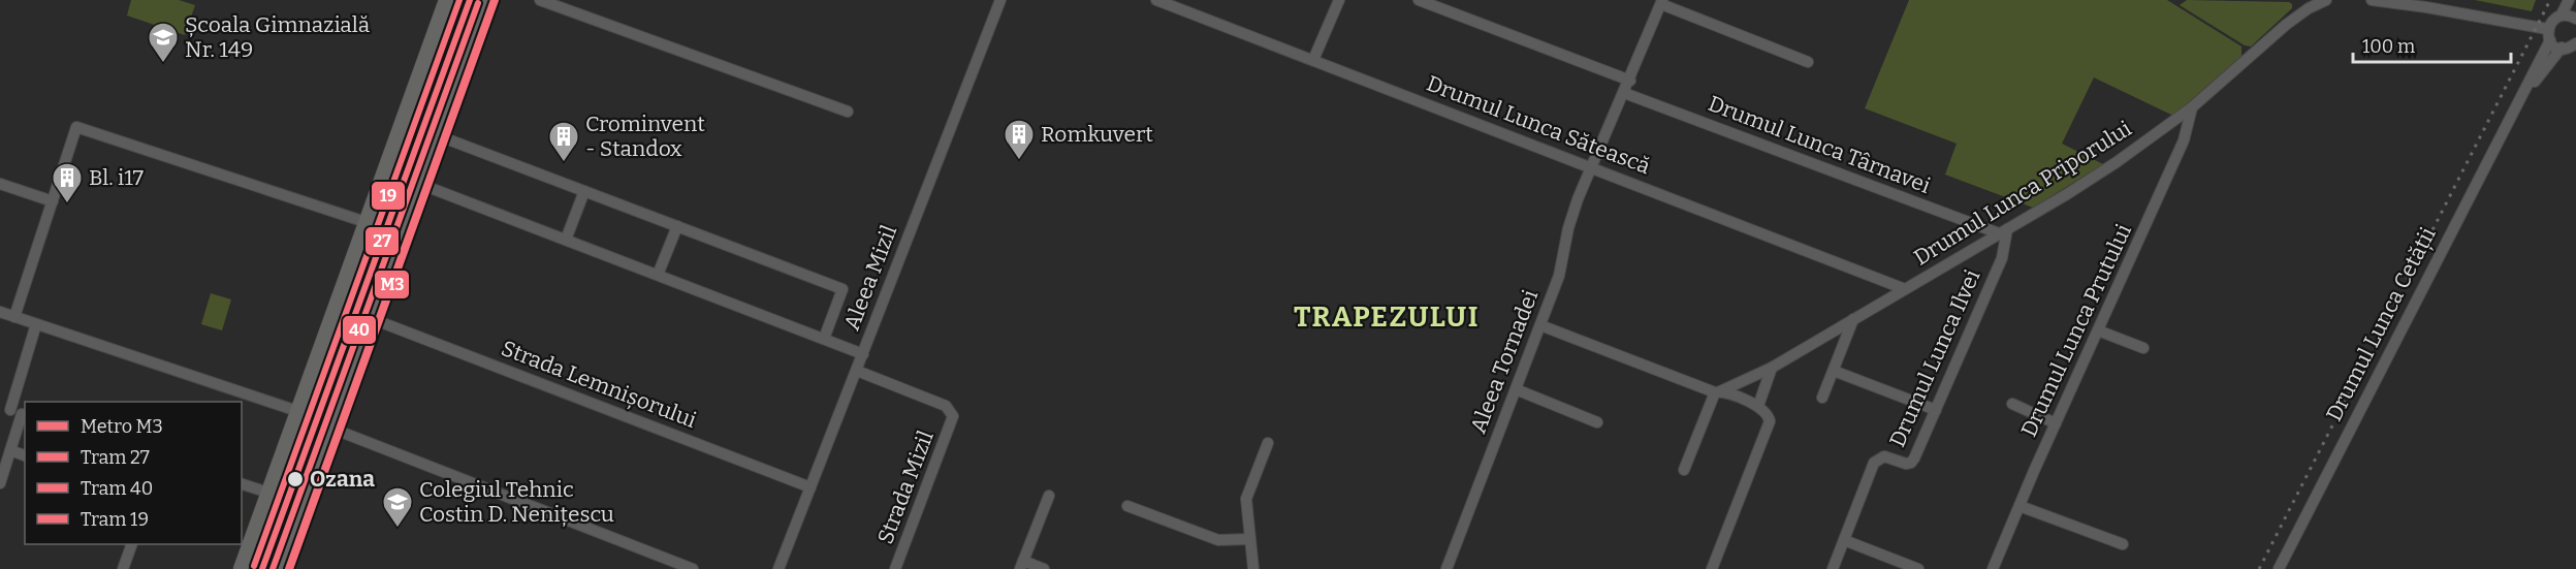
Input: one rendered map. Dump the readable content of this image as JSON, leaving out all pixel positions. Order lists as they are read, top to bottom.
{
  "streets": {
    "street": [
      "Drumul Lunca Sătească",
      "Drumul Lunca Târnavei",
      "Drumul Lunca Priporului",
      "Aleea Mizil",
      "Drumul Lunca Cetății",
      "Drumul Lunca Prutului",
      "Drumul Lunca Ilvei",
      "Aleea Tornadei",
      "Strada Lemnișorului",
      "Strada Mizil"
    ]
  },
  "crossings": [
    ["Drumul Lunca Sătească", "Drumul Lunca Priporului"],
    ["Drumul Lunca Sătească", "Aleea Tornadei"],
    ["Drumul Lunca Târnavei", "Drumul Lunca Priporului"],
    ["Drumul Lunca Târnavei", "Drumul Lunca Ilvei"],
    ["Drumul Lunca Priporului", "Drumul Lunca Prutului"],
    ["Drumul Lunca Priporului", "Drumul Lunca Ilvei"],
    ["Aleea Mizil", "Strada Lemnișorului"],
    ["Aleea Mizil", "Strada Mizil"]
  ],
  "districts": ["TRAPEZULUI"],
  "places": {
    "school or university": ["Școala Gimnazială Nr. 149", "Colegiul Tehnic Costin D. Nenițescu"],
    "building": ["Romkuvert", "Crominvent - Standox", "Bl. i17"],
    "other": ["Ozana"]
  },
  "lines": [
    "metro line M3",
    "tram line 27",
    "tram line 19",
    "tram line 40"
  ],
  "legend": [
    "Metro M3",
    "Tram 27",
    "Tram 40",
    "Tram 19"
  ],
  "scale_bar": "100 m"
}
